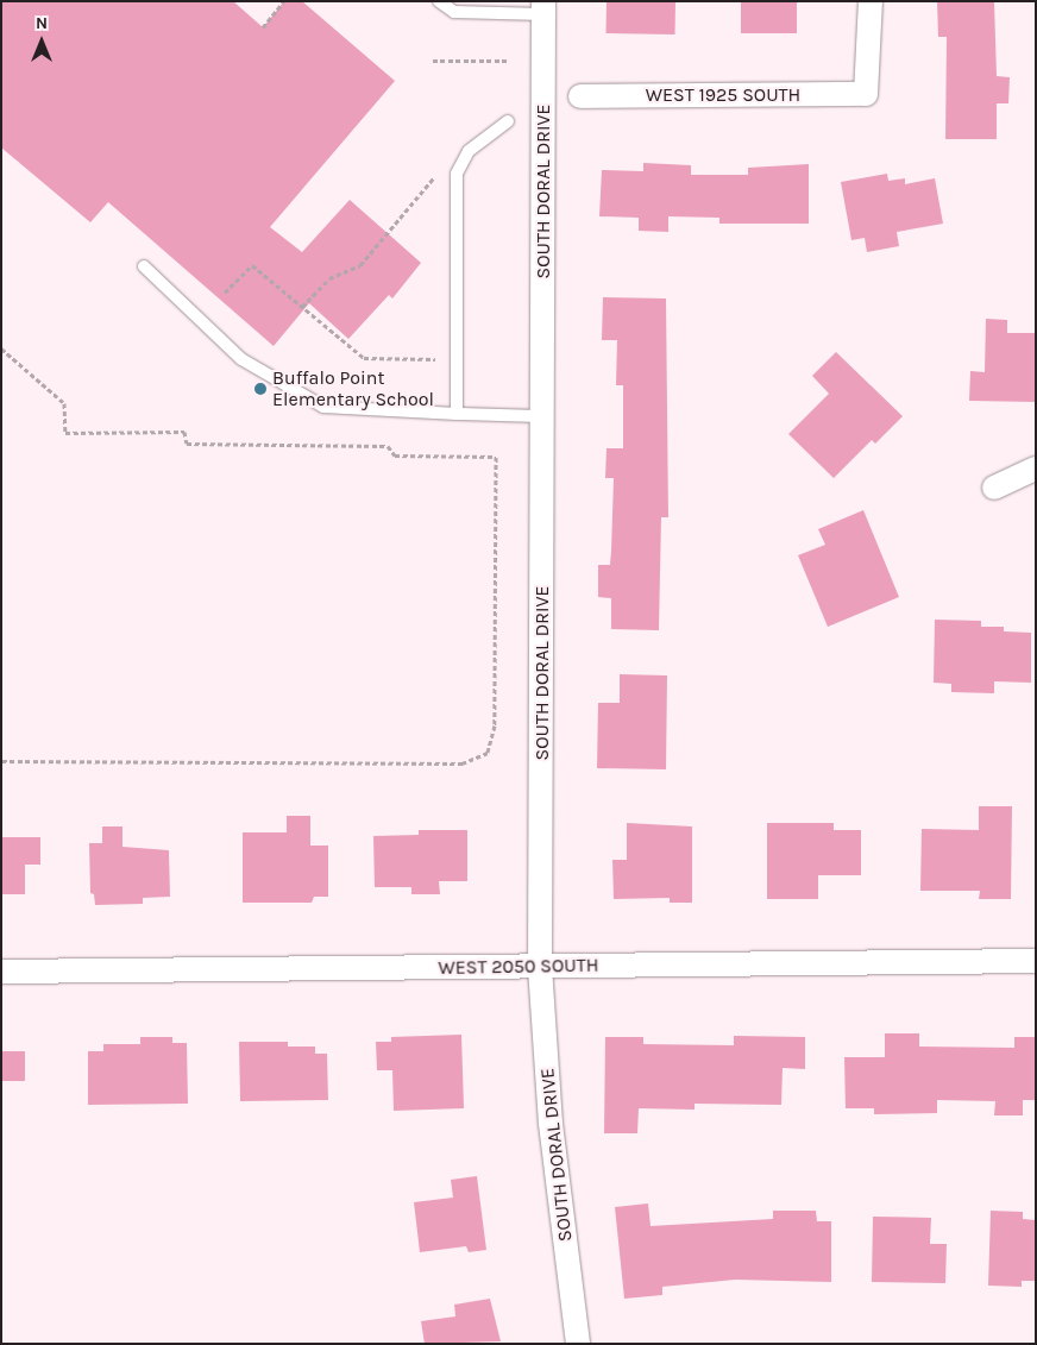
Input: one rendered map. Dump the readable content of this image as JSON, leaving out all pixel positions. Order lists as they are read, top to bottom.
{
  "streets": {
    "street": ["WEST 1925 SOUTH", "SOUTH DORAL DRIVE", "WEST 2050 SOUTH"]
  },
  "crossings": [
    ["SOUTH DORAL DRIVE", "WEST 2050 SOUTH"]
  ],
  "places": ["Buffalo Point Elementary School"],
  "north": "top"
}
